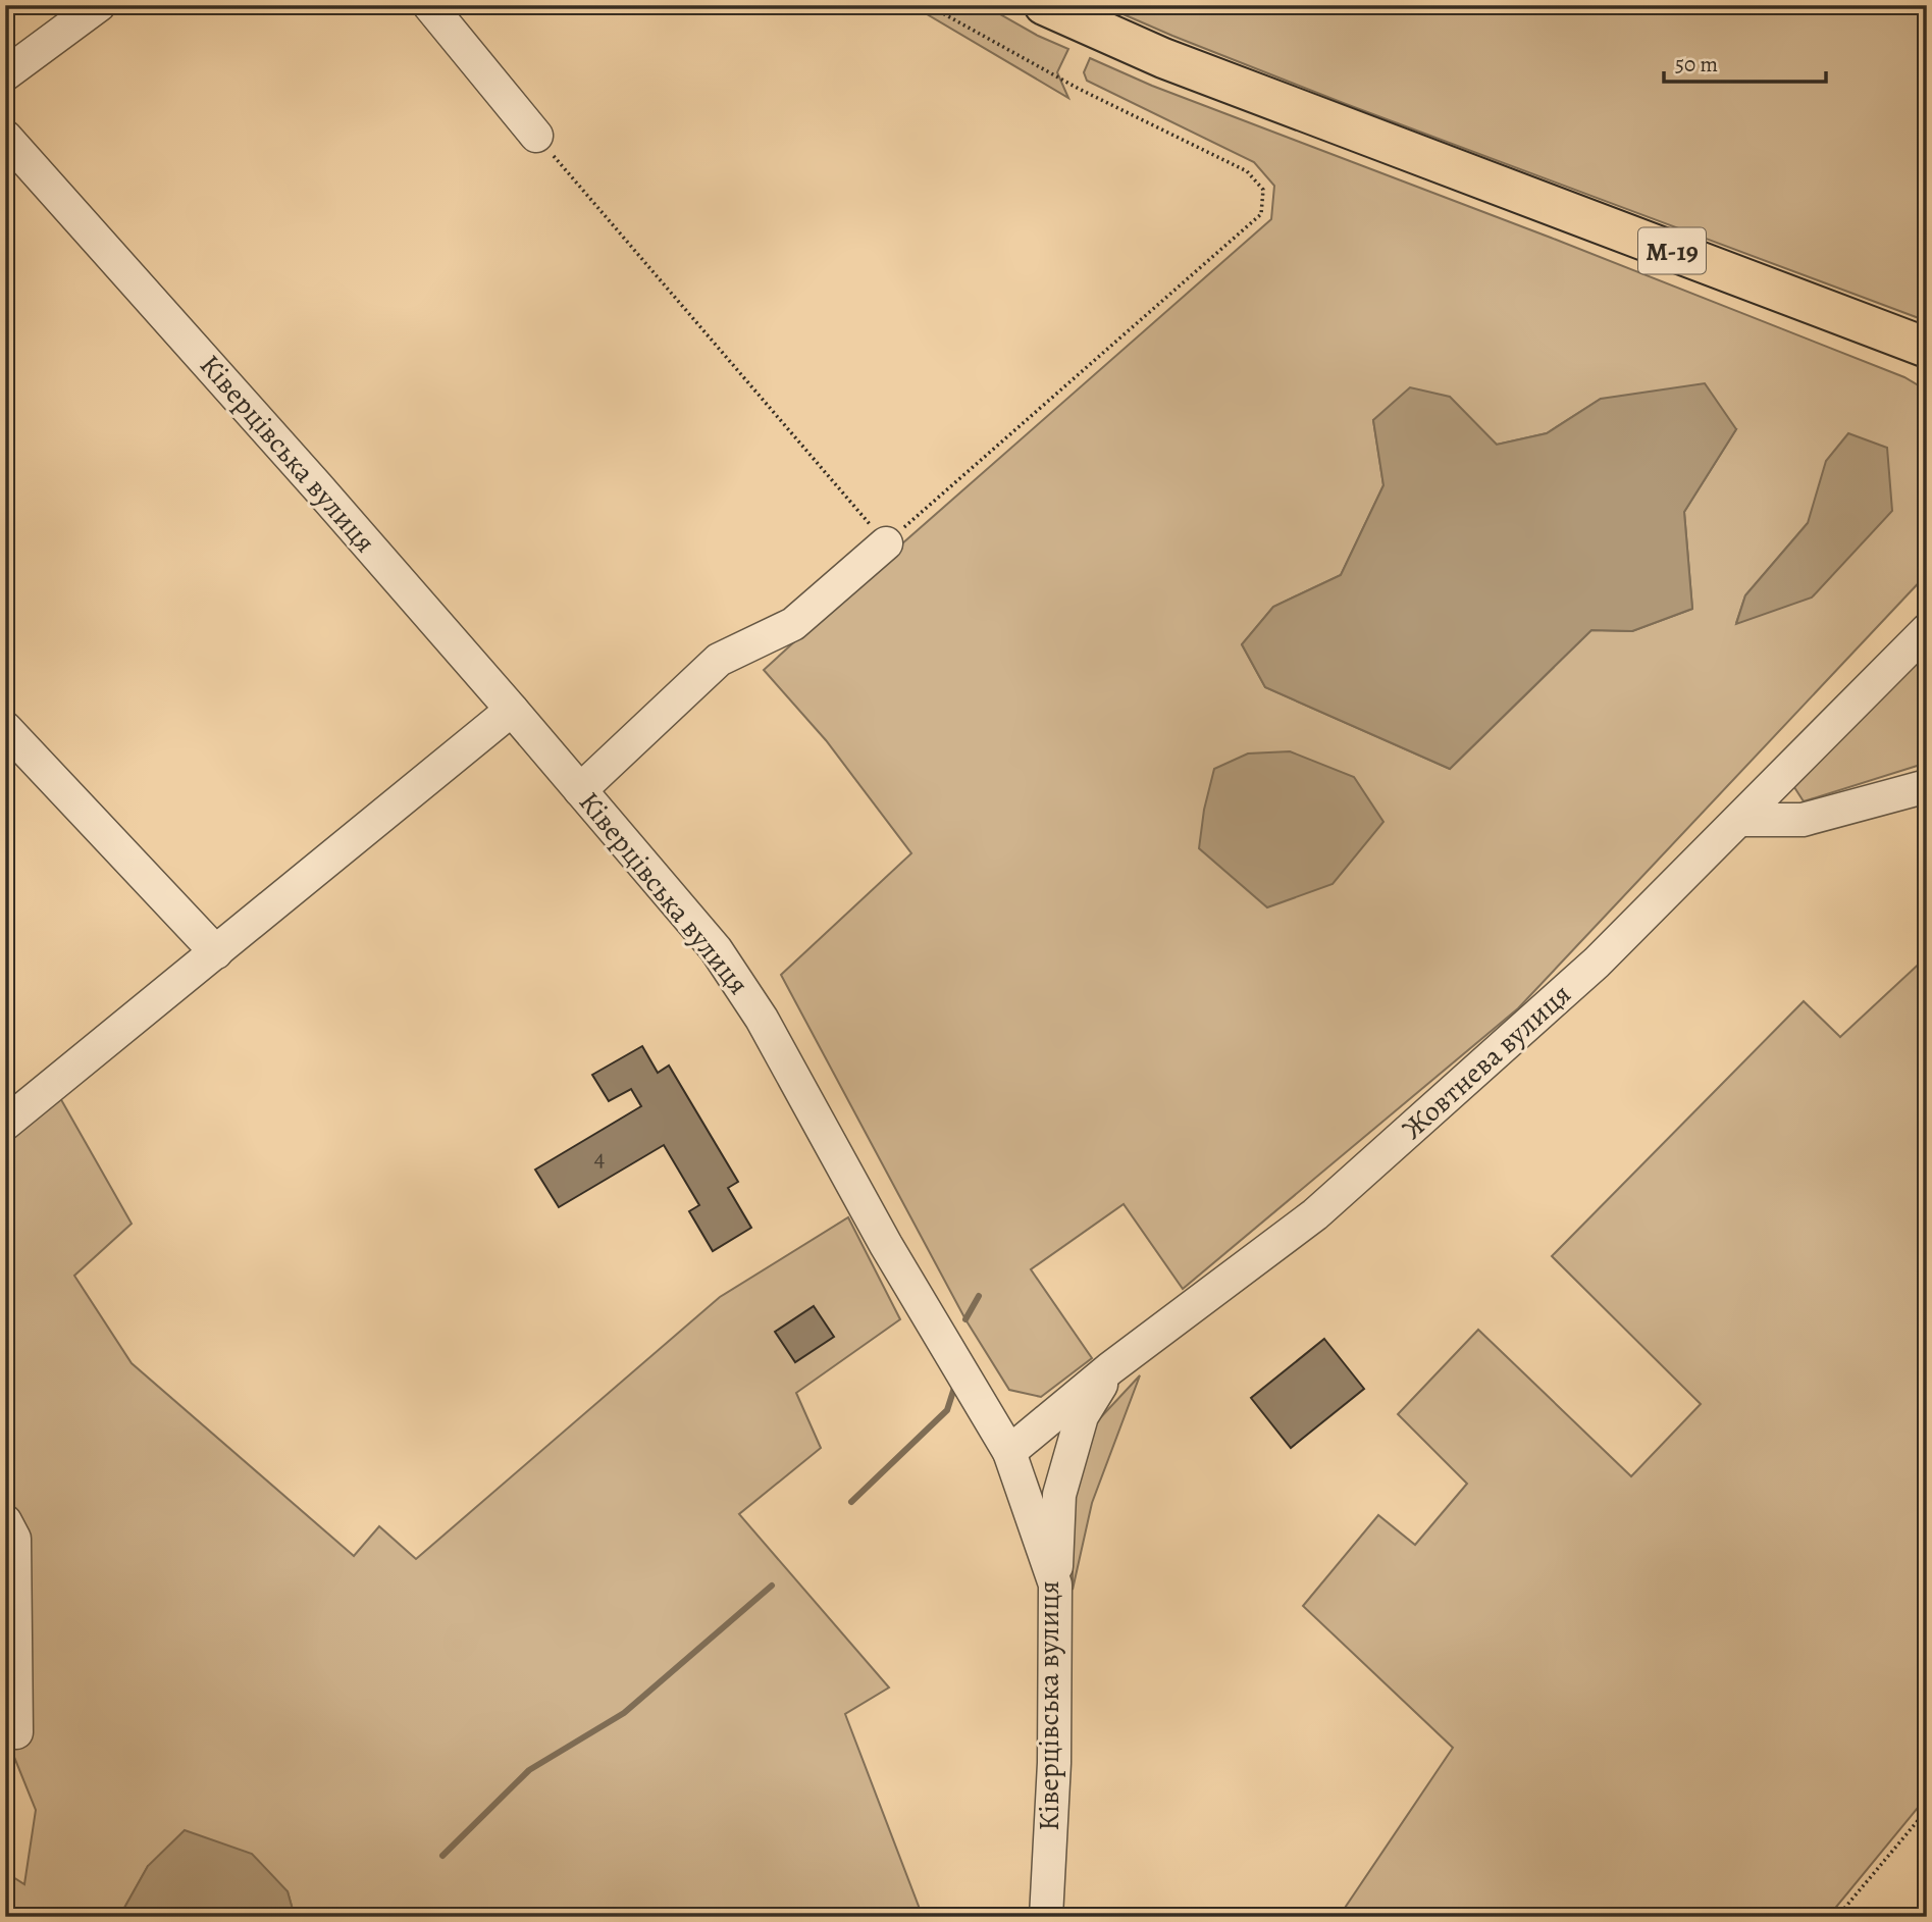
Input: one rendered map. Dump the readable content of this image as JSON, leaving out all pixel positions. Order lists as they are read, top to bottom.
{
  "streets": {
    "highway": ["М-19"],
    "street": ["Ківерцівська вулиця", "Жовтнева вулиця"]
  },
  "crossings": [
    ["Ківерцівська вулиця", "Жовтнева вулиця"]
  ],
  "house_numbers": ["4"],
  "scale_bar": "50 m"
}
